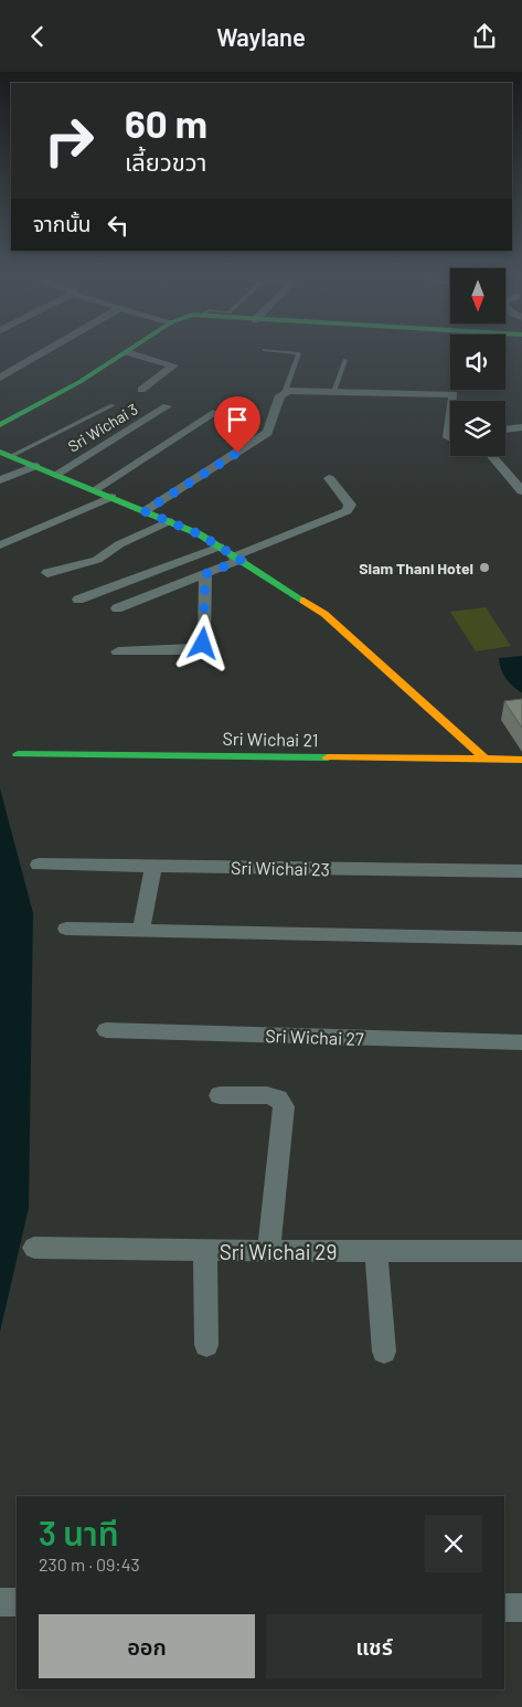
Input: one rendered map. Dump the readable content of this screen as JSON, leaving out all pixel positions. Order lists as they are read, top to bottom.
{
  "streets": {
    "street": [
      "Sri Wichai 3",
      "Sri Wichai 21",
      "Sri Wichai 23",
      "Sri Wichai 27",
      "Sri Wichai 29"
    ]
  },
  "places": ["Siam Thani Hotel"],
  "north": "bottom",
  "page": {
    "header": "Waylane",
    "turn": ["60 m", "เลี้ยวขวา"],
    "then": "จากนั้น",
    "heading": ["3 นาที", "230 m · 09:43"],
    "buttons": ["ออก", "แชร์"]
  }
}
